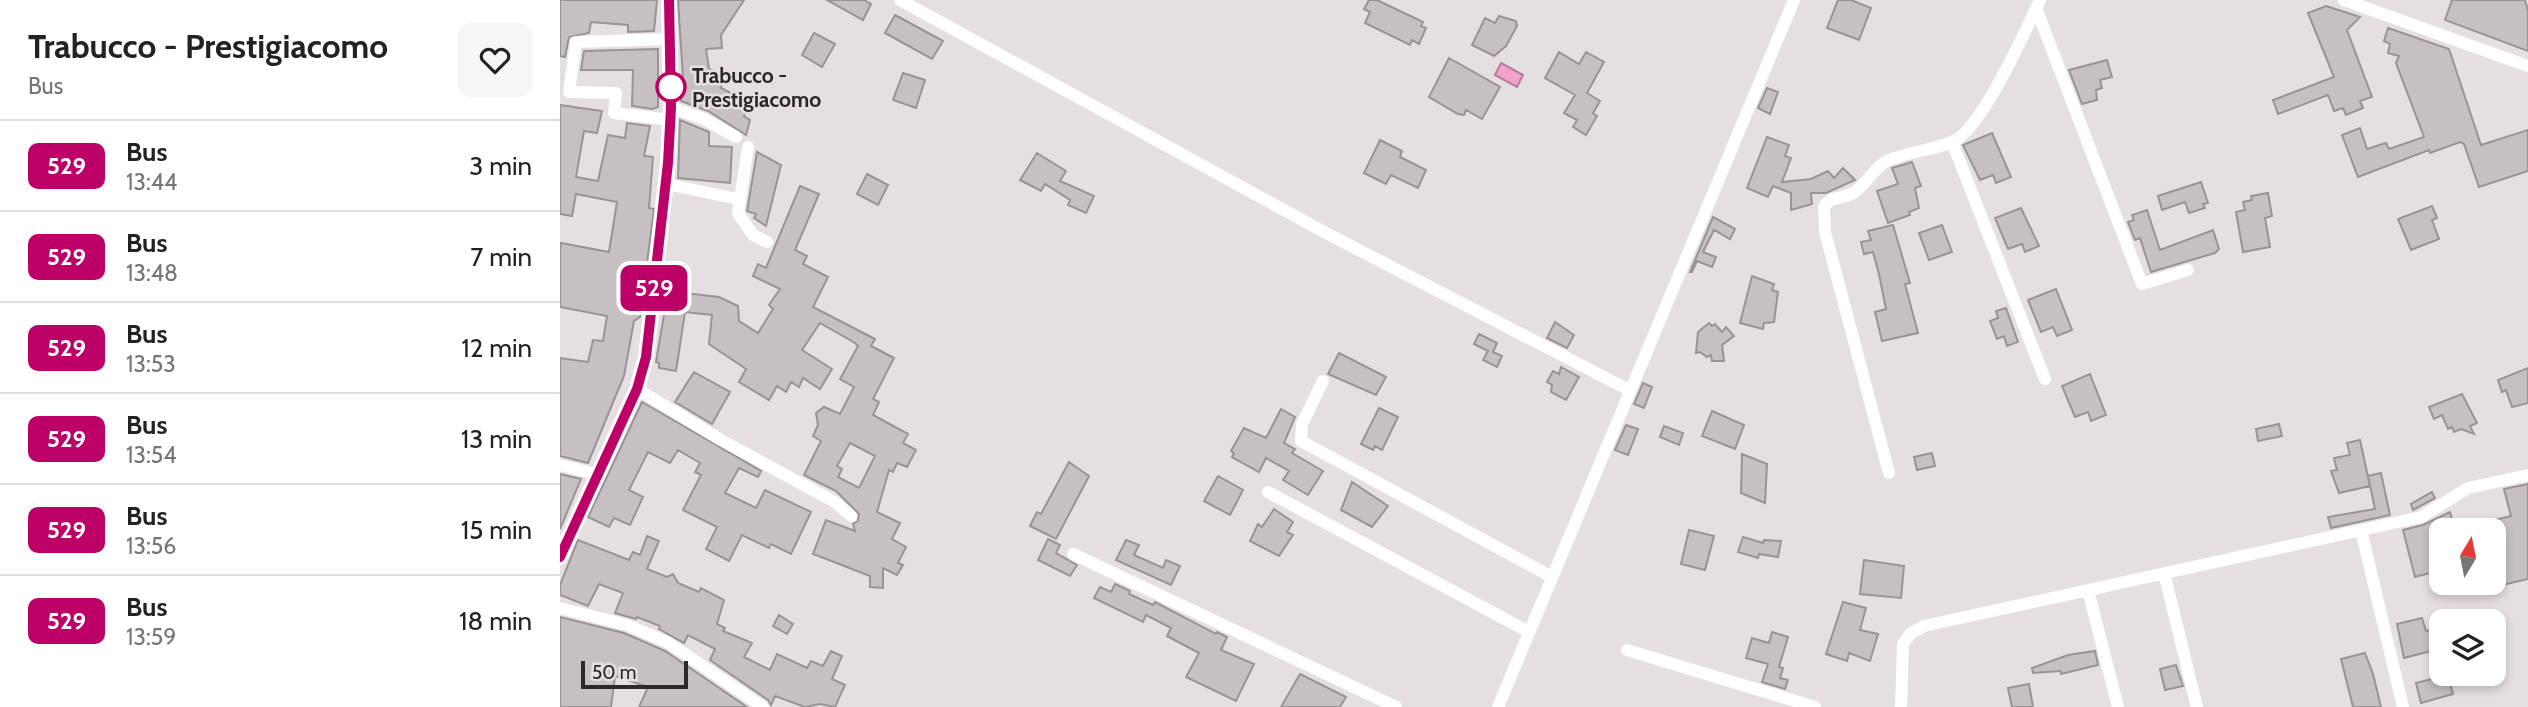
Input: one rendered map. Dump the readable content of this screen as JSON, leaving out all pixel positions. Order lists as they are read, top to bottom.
{
  "places": ["Trabucco - Prestigiacomo"],
  "lines": ["bus line 529"],
  "scale_bar": "50 m",
  "north": "top",
  "page": {
    "heading": ["Trabucco - Prestigiacomo", "Bus"],
    "on_map": "529",
    "list": [
      {
        "mark": "529",
        "name": "Bus",
        "note": "13:44",
        "value": "3 min"
      },
      {
        "mark": "529",
        "name": "Bus",
        "note": "13:48",
        "value": "7 min"
      },
      {
        "mark": "529",
        "name": "Bus",
        "note": "13:53",
        "value": "12 min"
      },
      {
        "mark": "529",
        "name": "Bus",
        "note": "13:54",
        "value": "13 min"
      },
      {
        "mark": "529",
        "name": "Bus",
        "note": "13:56",
        "value": "15 min"
      },
      {
        "mark": "529",
        "name": "Bus",
        "note": "13:59",
        "value": "18 min"
      }
    ],
    "scale": "50 m"
  }
}
